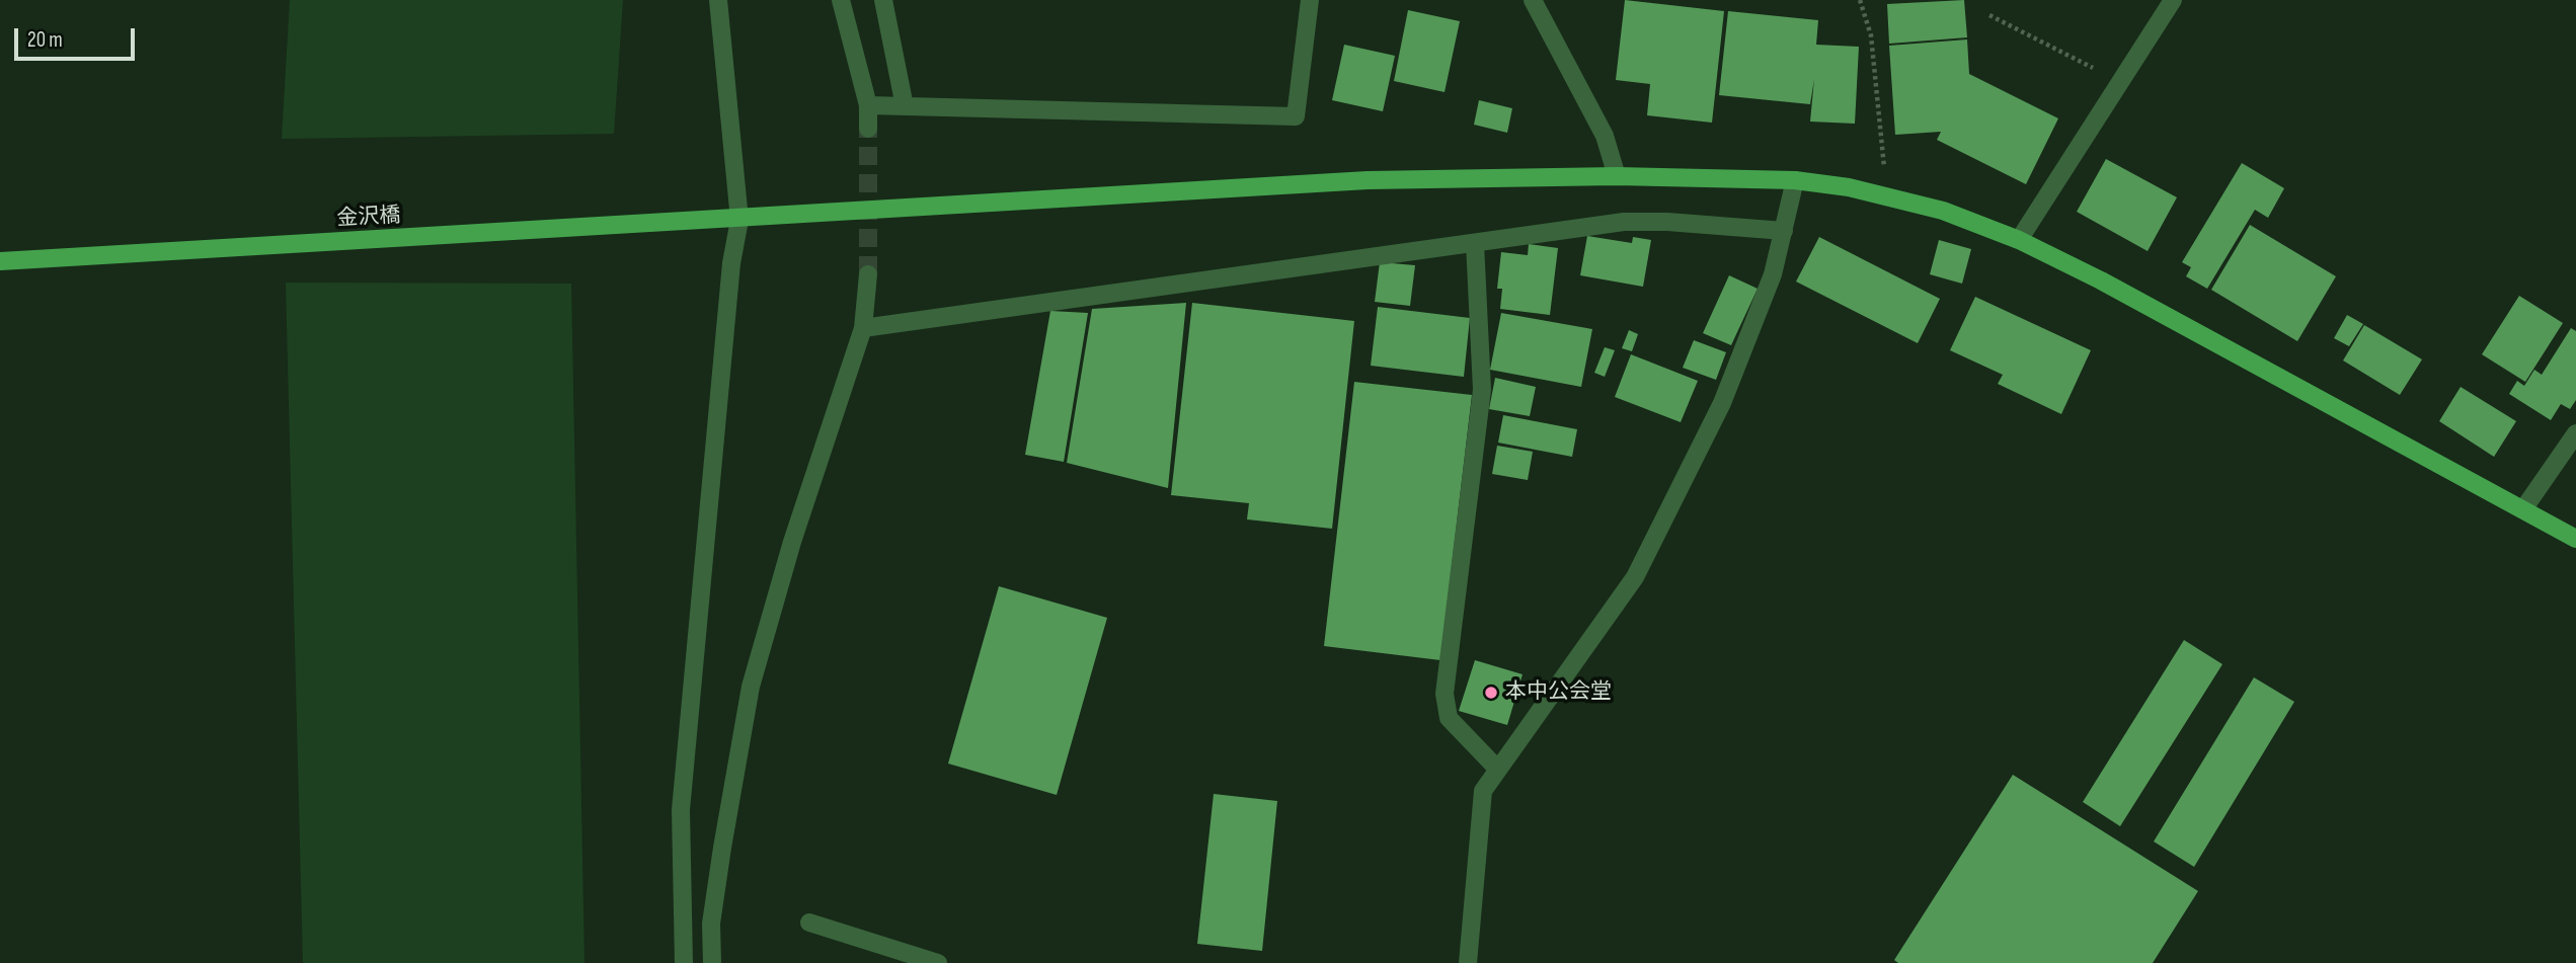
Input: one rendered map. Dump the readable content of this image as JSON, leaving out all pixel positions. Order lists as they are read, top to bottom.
{
  "streets": {
    "main road": ["金沢橋"]
  },
  "places": ["本中公会堂"],
  "scale_bar": "20 m"
}
